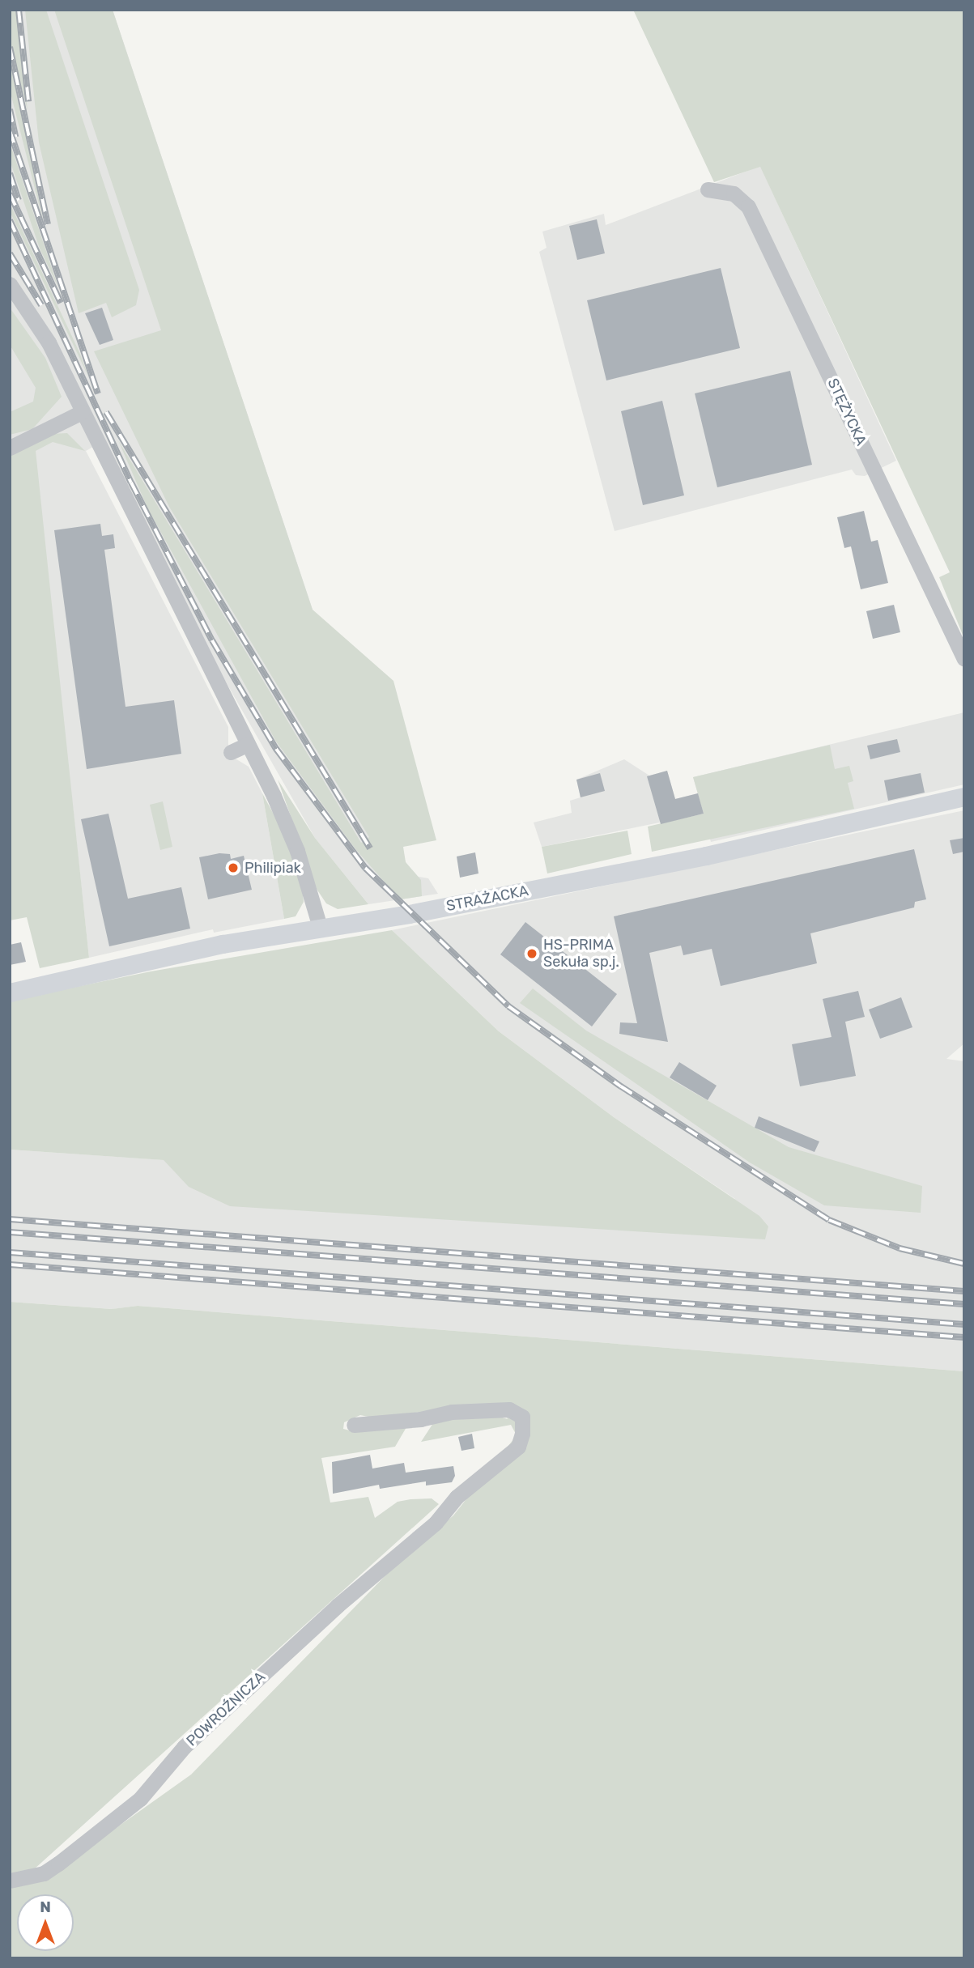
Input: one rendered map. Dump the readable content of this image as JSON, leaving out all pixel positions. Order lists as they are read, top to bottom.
{
  "streets": {
    "main road": ["STRAŻACKA"],
    "street": ["STĘŻYCKA", "POWROŹNICZA"]
  },
  "places": ["Philipiak", "HS-PRIMA Sekuła sp.j."],
  "north": "top"
}
